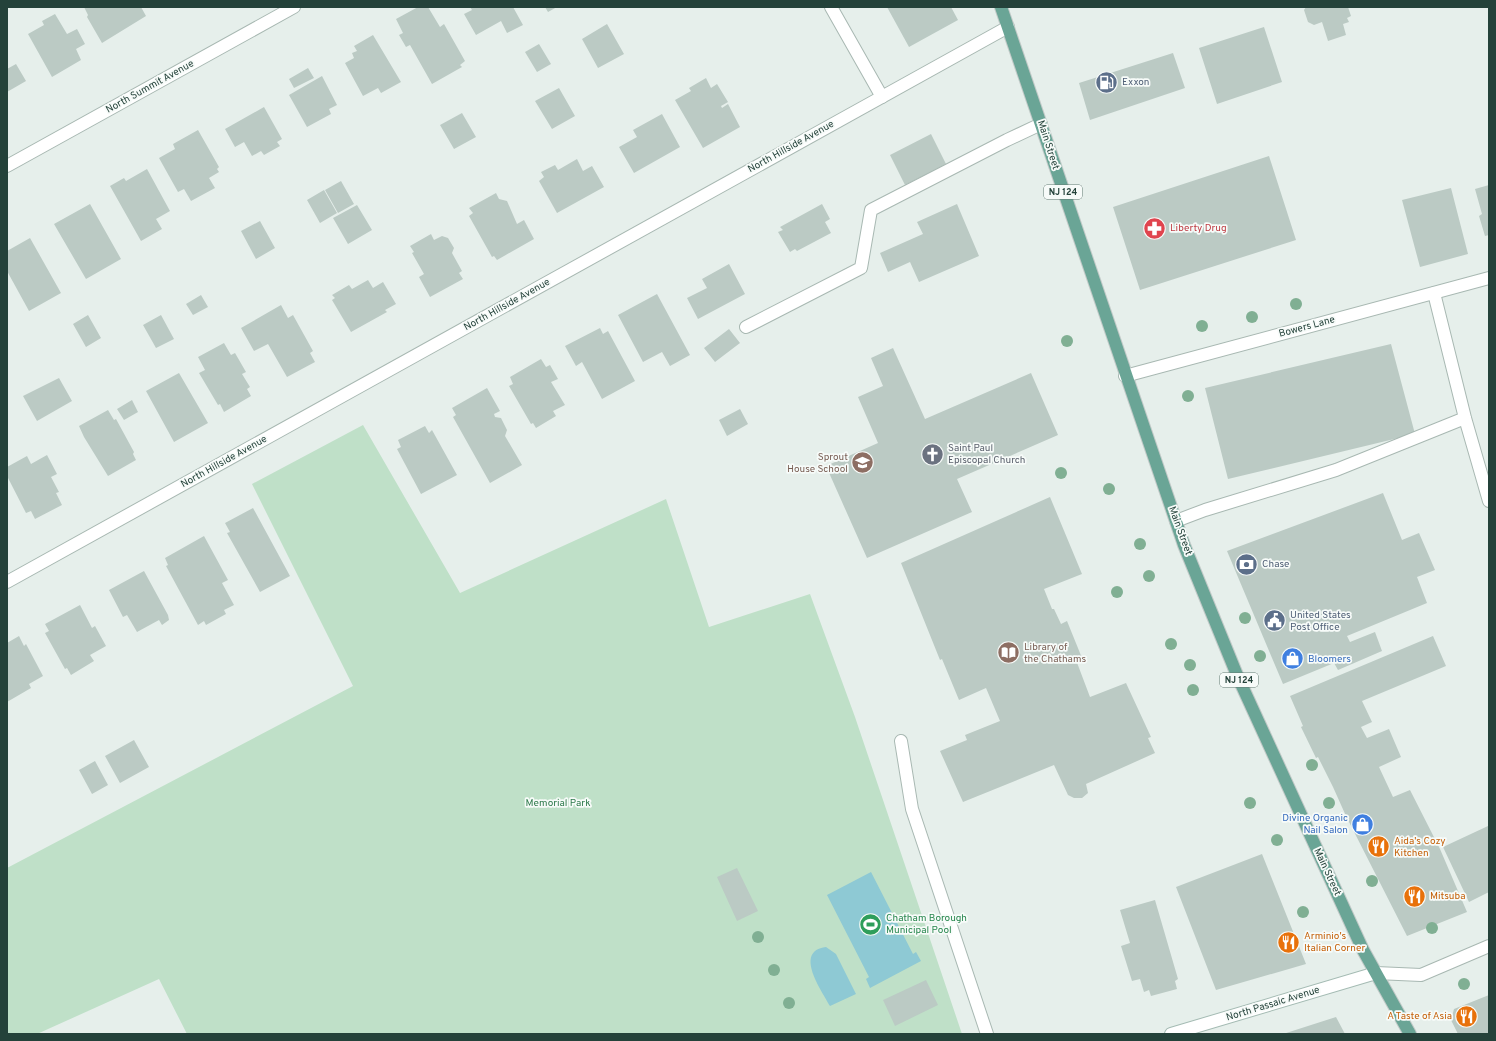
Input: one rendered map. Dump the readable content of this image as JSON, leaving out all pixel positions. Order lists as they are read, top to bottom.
{
  "streets": {
    "main road": ["Main Street", "NJ 124"],
    "street": [
      "North Summit Avenue",
      "North Hillside Avenue",
      "Bowers Lane",
      "North Passaic Avenue"
    ]
  },
  "crossings": [
    ["Main Street", "North Hillside Avenue"],
    ["Main Street", "Bowers Lane"],
    ["Main Street", "North Passaic Avenue"]
  ],
  "parks": ["Memorial Park"],
  "places": {
    "fuel station": ["Exxon"],
    "pharmacy": ["Liberty Drug"],
    "church": ["Saint Paul Episcopal Church"],
    "school or university": ["Sprout House School"],
    "bank": ["Chase"],
    "public building": ["United States Post Office"],
    "library": ["Library of the Chathams"],
    "shop": ["Bloomers", "Divine Organic Nail Salon"],
    "restaurant": [
      "Aida's Cozy Kitchen",
      "Mitsuba",
      "Arminio's Italian Corner",
      "A Taste of Asia"
    ],
    "sports": ["Chatham Borough Municipal Pool"]
  }
}
